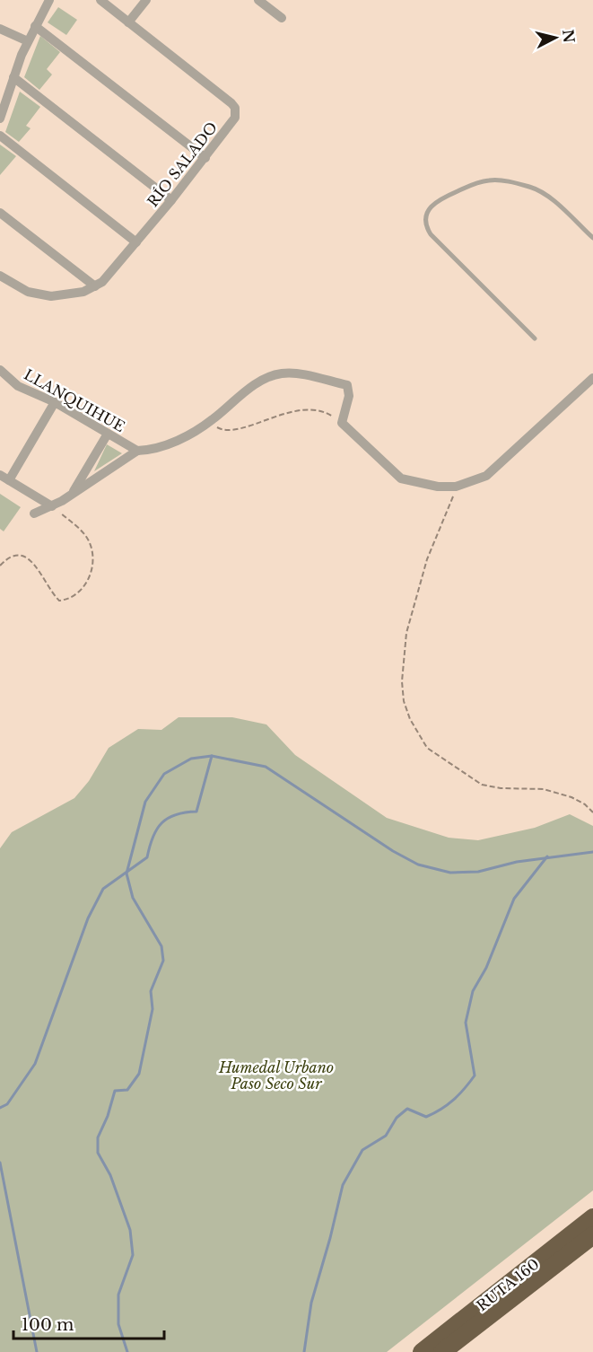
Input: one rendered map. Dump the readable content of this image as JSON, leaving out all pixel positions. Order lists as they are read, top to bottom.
{
  "streets": {
    "highway": ["RUTA 160"],
    "street": ["RÍO SALADO", "LLANQUIHUE"]
  },
  "parks": ["Humedal Urbano Paso Seco Sur"],
  "scale_bar": "100 m",
  "north": "right"
}
